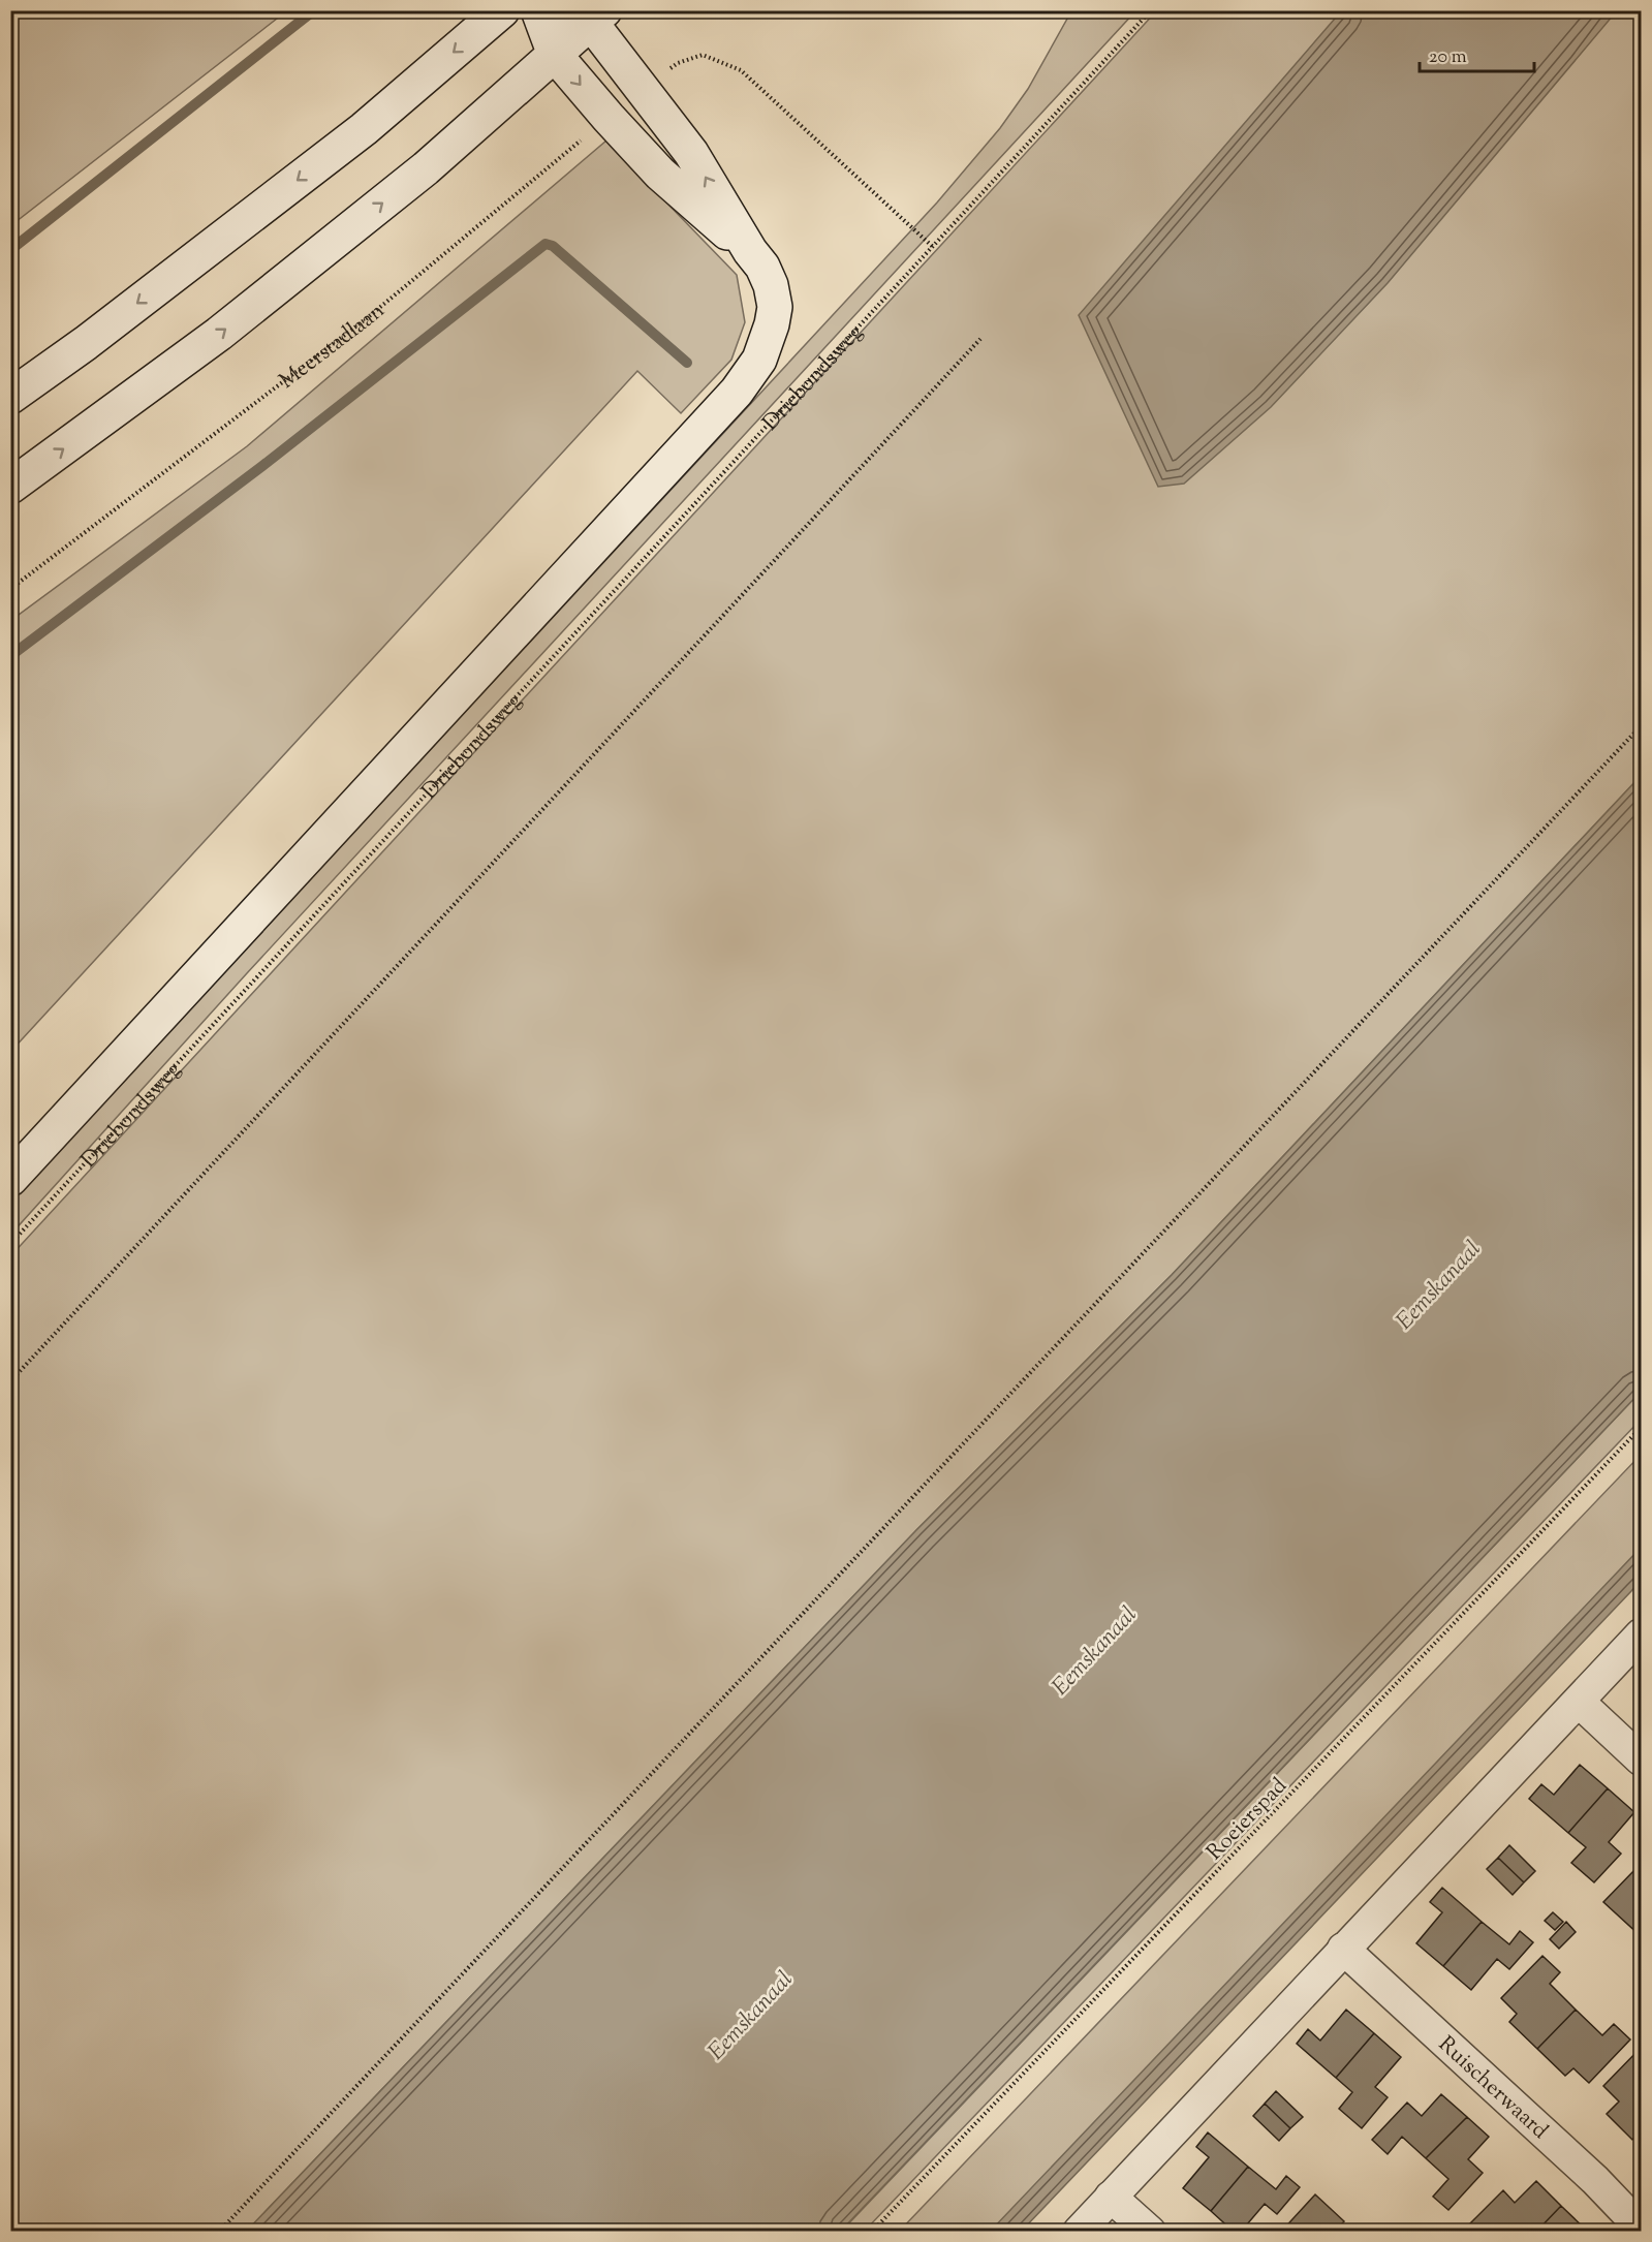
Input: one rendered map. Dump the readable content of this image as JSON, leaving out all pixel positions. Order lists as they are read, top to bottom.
{
  "streets": {
    "street": ["Driebondsweg", "Ruischerwaard"],
    "path": ["Meerstadlaan", "Roeierspad"]
  },
  "crossings": [
    ["Meerstadlaan", "Driebondsweg"]
  ],
  "water": ["Eemskanaal"],
  "scale_bar": "20 m"
}
